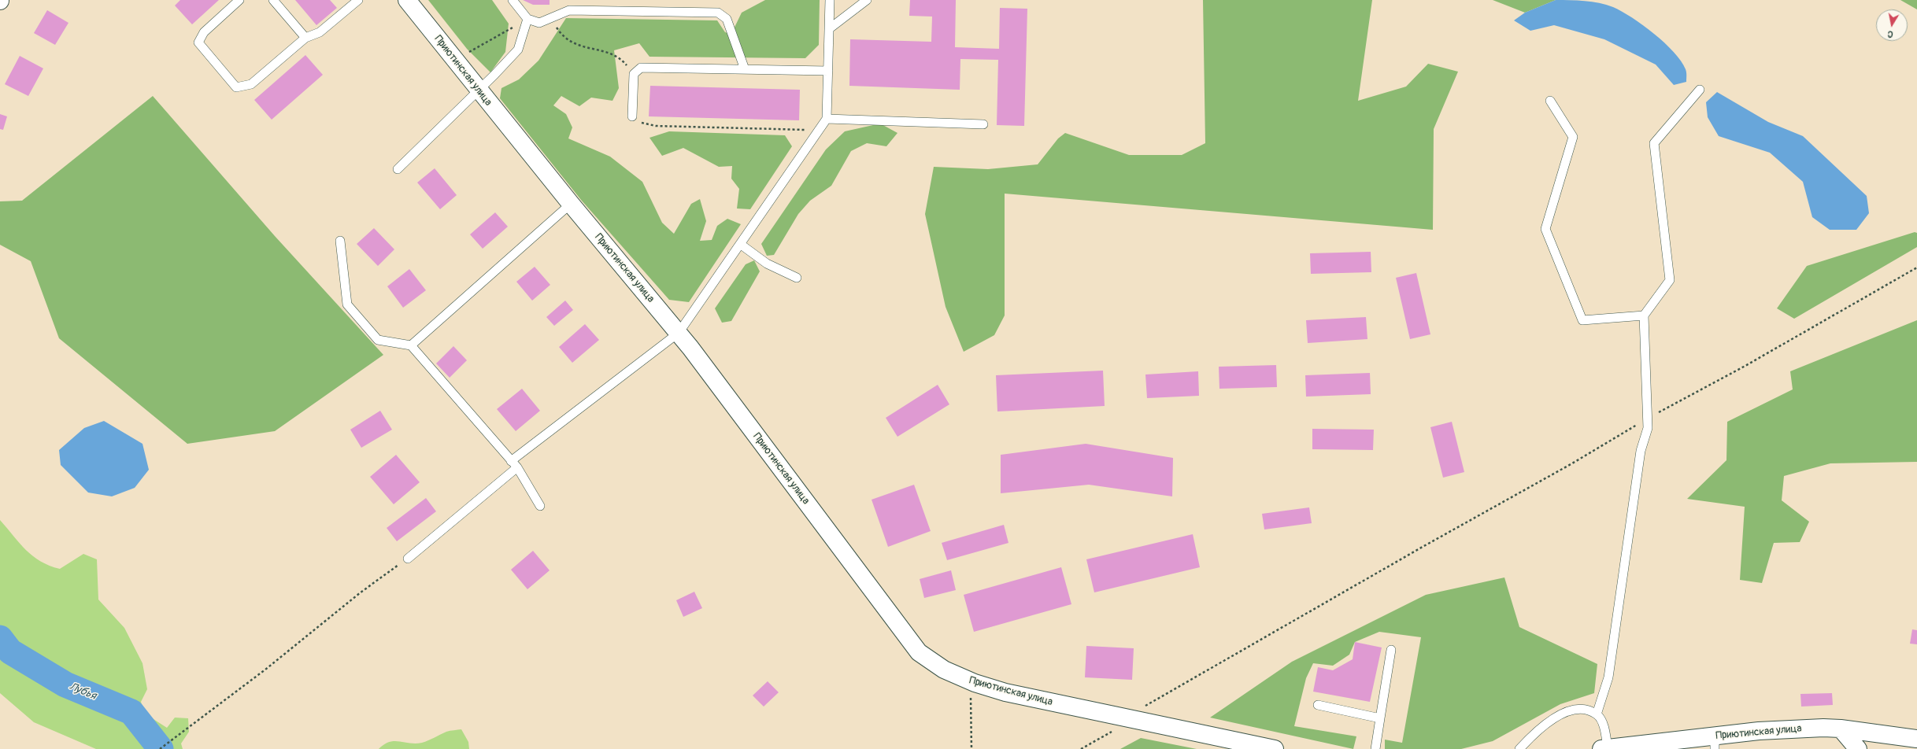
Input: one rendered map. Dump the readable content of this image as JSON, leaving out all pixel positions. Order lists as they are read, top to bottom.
{
  "streets": {
    "street": ["Приютинская улица"]
  },
  "water": ["Лубья"],
  "north": "bottom"
}
